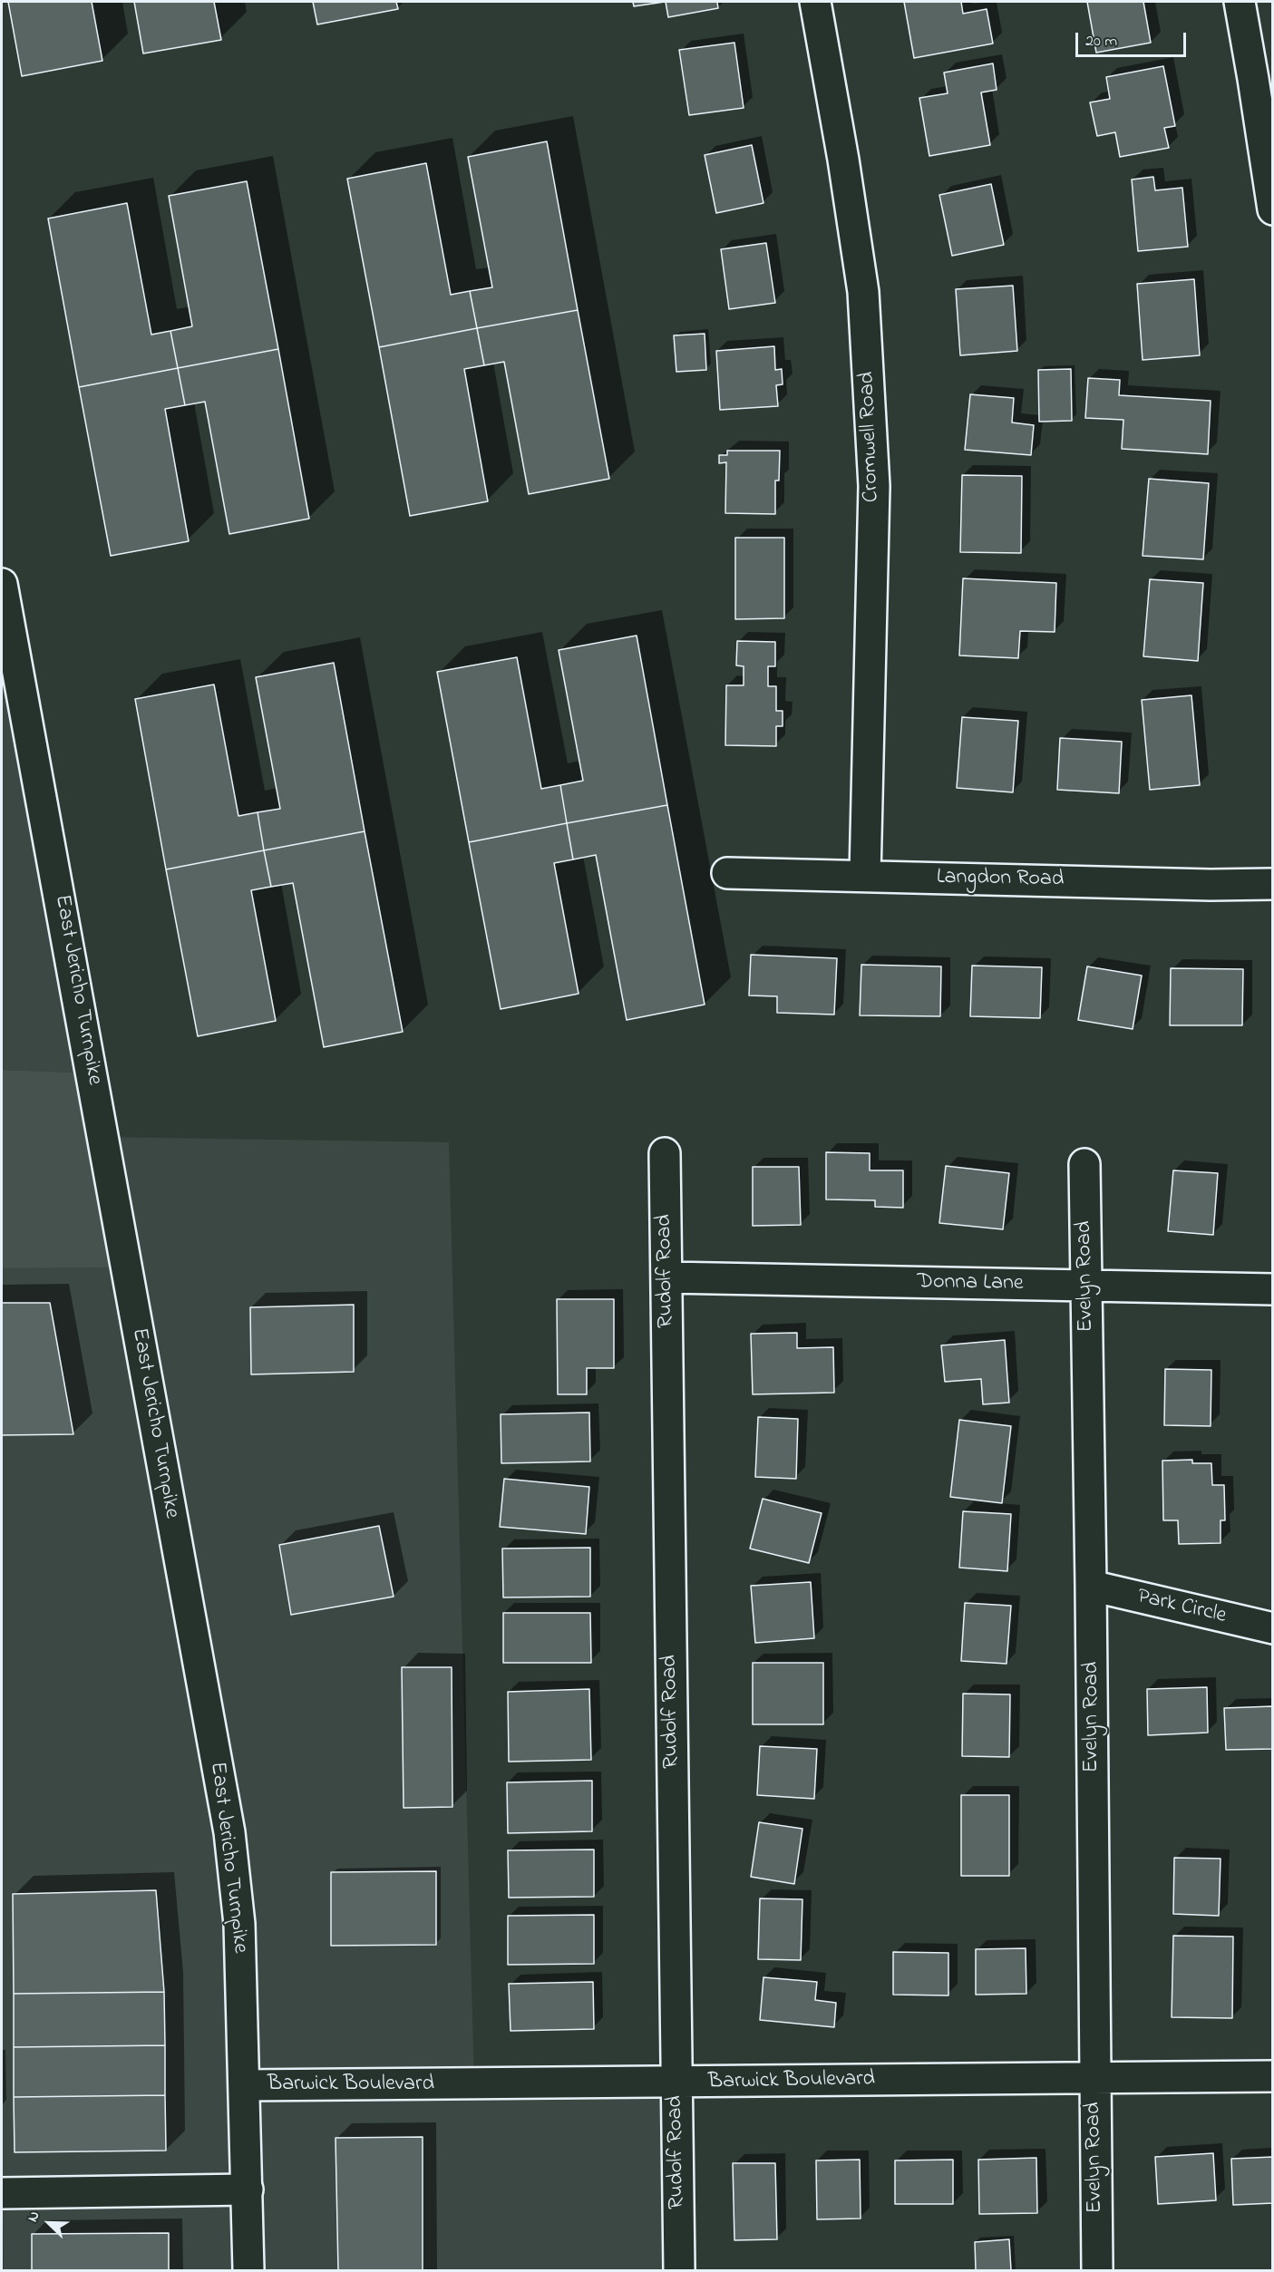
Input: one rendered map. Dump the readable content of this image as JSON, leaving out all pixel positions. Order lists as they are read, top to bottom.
{
  "streets": {
    "street": [
      "Cromwell Road",
      "Langdon Road",
      "East Jericho Turnpike",
      "Rudolf Road",
      "Evelyn Road",
      "Donna Lane",
      "Park Circle",
      "Barwick Boulevard"
    ]
  },
  "crossings": [
    ["Cromwell Road", "Langdon Road"],
    ["East Jericho Turnpike", "Barwick Boulevard"],
    ["Rudolf Road", "Donna Lane"],
    ["Rudolf Road", "Barwick Boulevard"],
    ["Evelyn Road", "Donna Lane"],
    ["Evelyn Road", "Park Circle"],
    ["Evelyn Road", "Barwick Boulevard"]
  ],
  "scale_bar": "20 m",
  "north": "top left"
}
